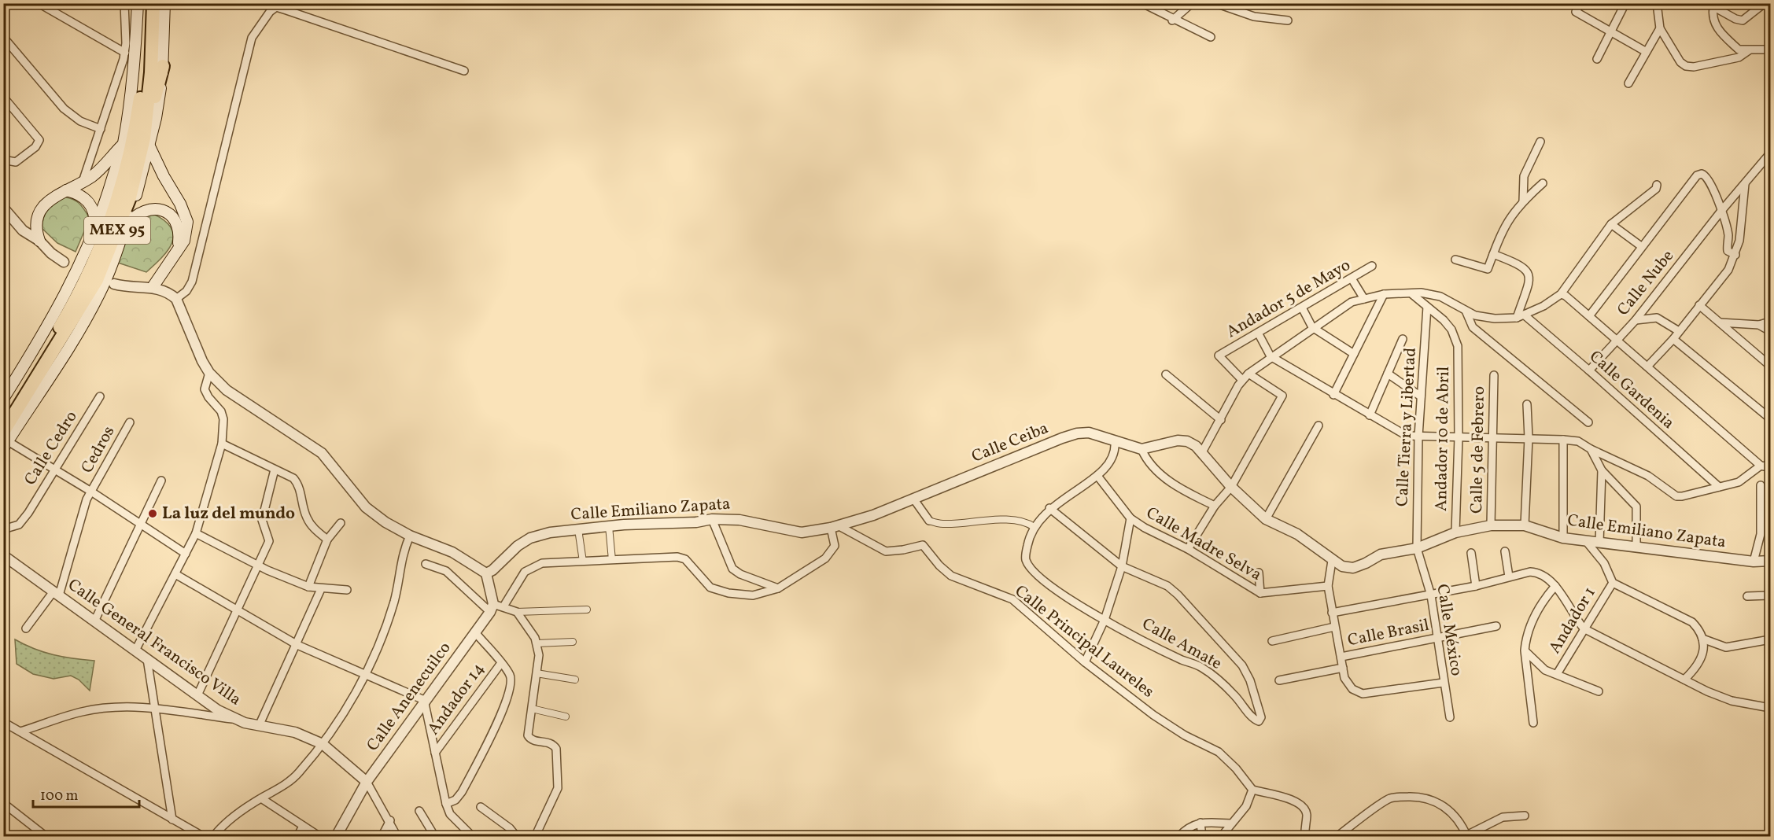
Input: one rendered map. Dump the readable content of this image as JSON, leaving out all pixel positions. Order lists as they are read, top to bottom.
{
  "streets": {
    "highway": ["MEX 95"],
    "street": [
      "Calle Nube",
      "Andador 5 de Mayo",
      "Calle Gardenia",
      "Calle Tierra y Libertad",
      "Andador 10 de Abril",
      "Calle Ceiba",
      "Calle Cedro",
      "Cedros",
      "Calle 5 de Febrero",
      "Calle Emiliano Zapata",
      "Calle Madre Selva",
      "Andador 1",
      "Calle México",
      "Calle Brasil",
      "Calle Principal Laureles",
      "Calle General Francisco Villa",
      "Calle Amate",
      "Calle Anenecuilco",
      "Andador 14"
    ]
  },
  "crossings": [
    ["Calle Nube", "Calle Gardenia"],
    ["Calle Tierra y Libertad", "Andador 10 de Abril"],
    ["Calle Tierra y Libertad", "Calle Emiliano Zapata"],
    ["Calle Tierra y Libertad", "Calle México"],
    ["Andador 10 de Abril", "Calle Emiliano Zapata"],
    ["Calle Ceiba", "Calle Emiliano Zapata"],
    ["Calle Ceiba", "Calle Principal Laureles"],
    ["Cedros", "Calle General Francisco Villa"],
    ["Calle 5 de Febrero", "Calle Emiliano Zapata"],
    ["Calle Emiliano Zapata", "Calle México"],
    ["Calle Emiliano Zapata", "Calle Principal Laureles"],
    ["Calle México", "Calle Brasil"],
    ["Calle General Francisco Villa", "Calle Anenecuilco"]
  ],
  "places": ["La luz del mundo"],
  "scale_bar": "100 m"
}
